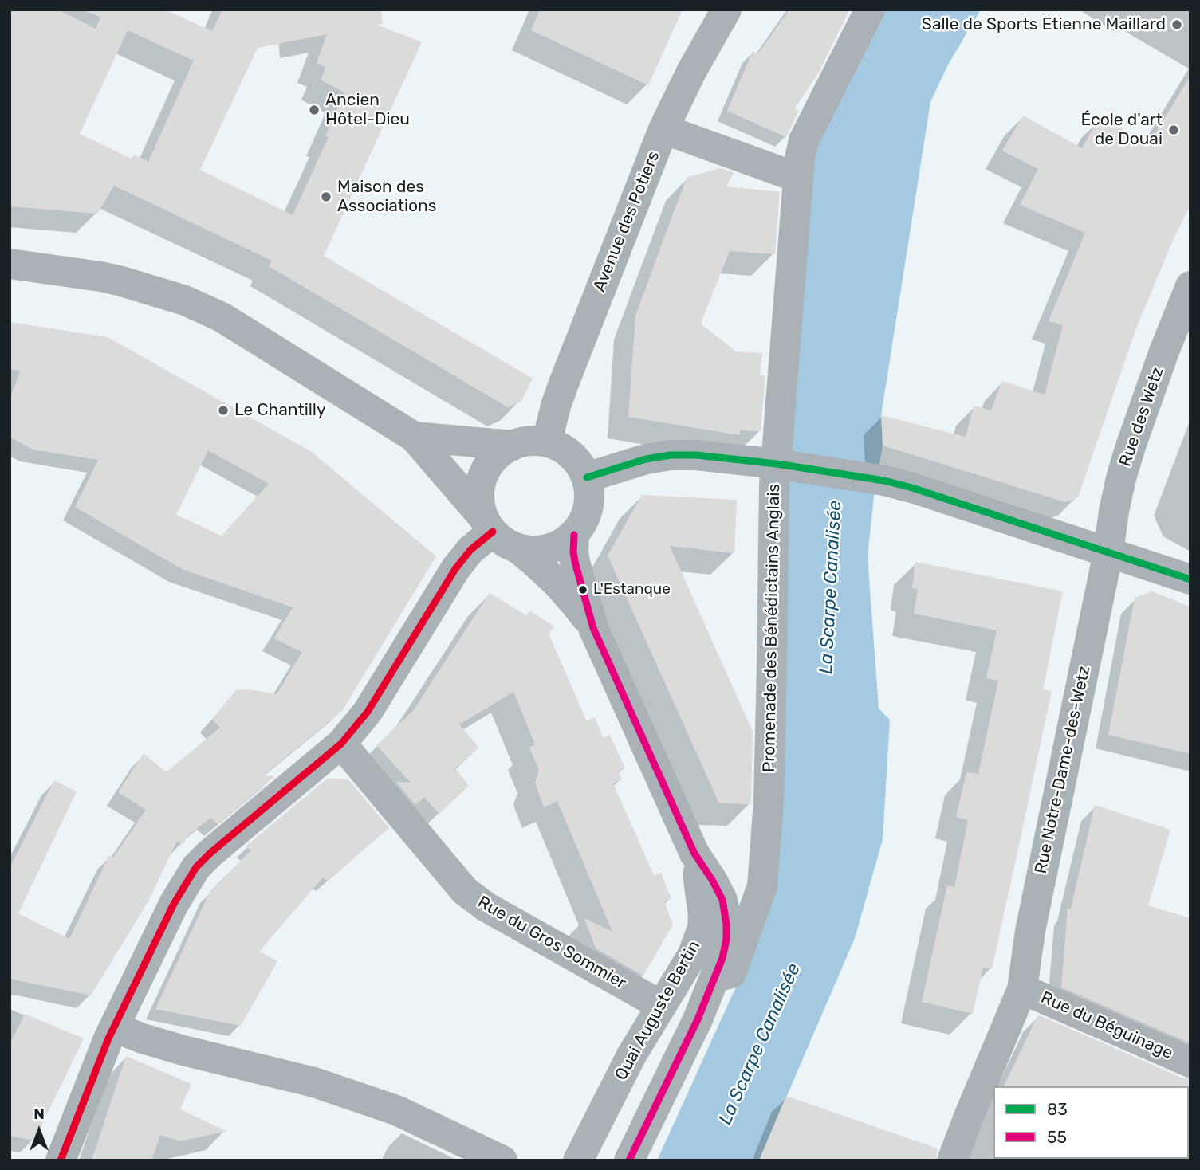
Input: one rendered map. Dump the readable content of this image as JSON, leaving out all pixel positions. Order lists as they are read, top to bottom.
{
  "streets": {
    "street": [
      "Avenue des Potiers",
      "Rue des Wetz",
      "Promenade des Bénédictains Anglais",
      "Rue Notre-Dame-des-Wetz",
      "Rue du Gros Sommier",
      "Quai Auguste Bertin",
      "Rue du Béguinage"
    ]
  },
  "crossings": [
    ["Rue des Wetz", "Rue Notre-Dame-des-Wetz"],
    ["Promenade des Bénédictains Anglais", "Quai Auguste Bertin"],
    ["Rue Notre-Dame-des-Wetz", "Rue du Béguinage"],
    ["Rue du Gros Sommier", "Quai Auguste Bertin"]
  ],
  "water": ["La Scarpe Canalisée"],
  "places": [
    "Salle de Sports Etienne Maillard",
    "Ancien Hôtel-Dieu",
    "École d'art de Douai",
    "Maison des Associations",
    "Le Chantilly",
    "L'Estanque"
  ],
  "lines": ["transit line 83", "transit line 55"],
  "legend": ["83", "55"],
  "north": "top"
}
